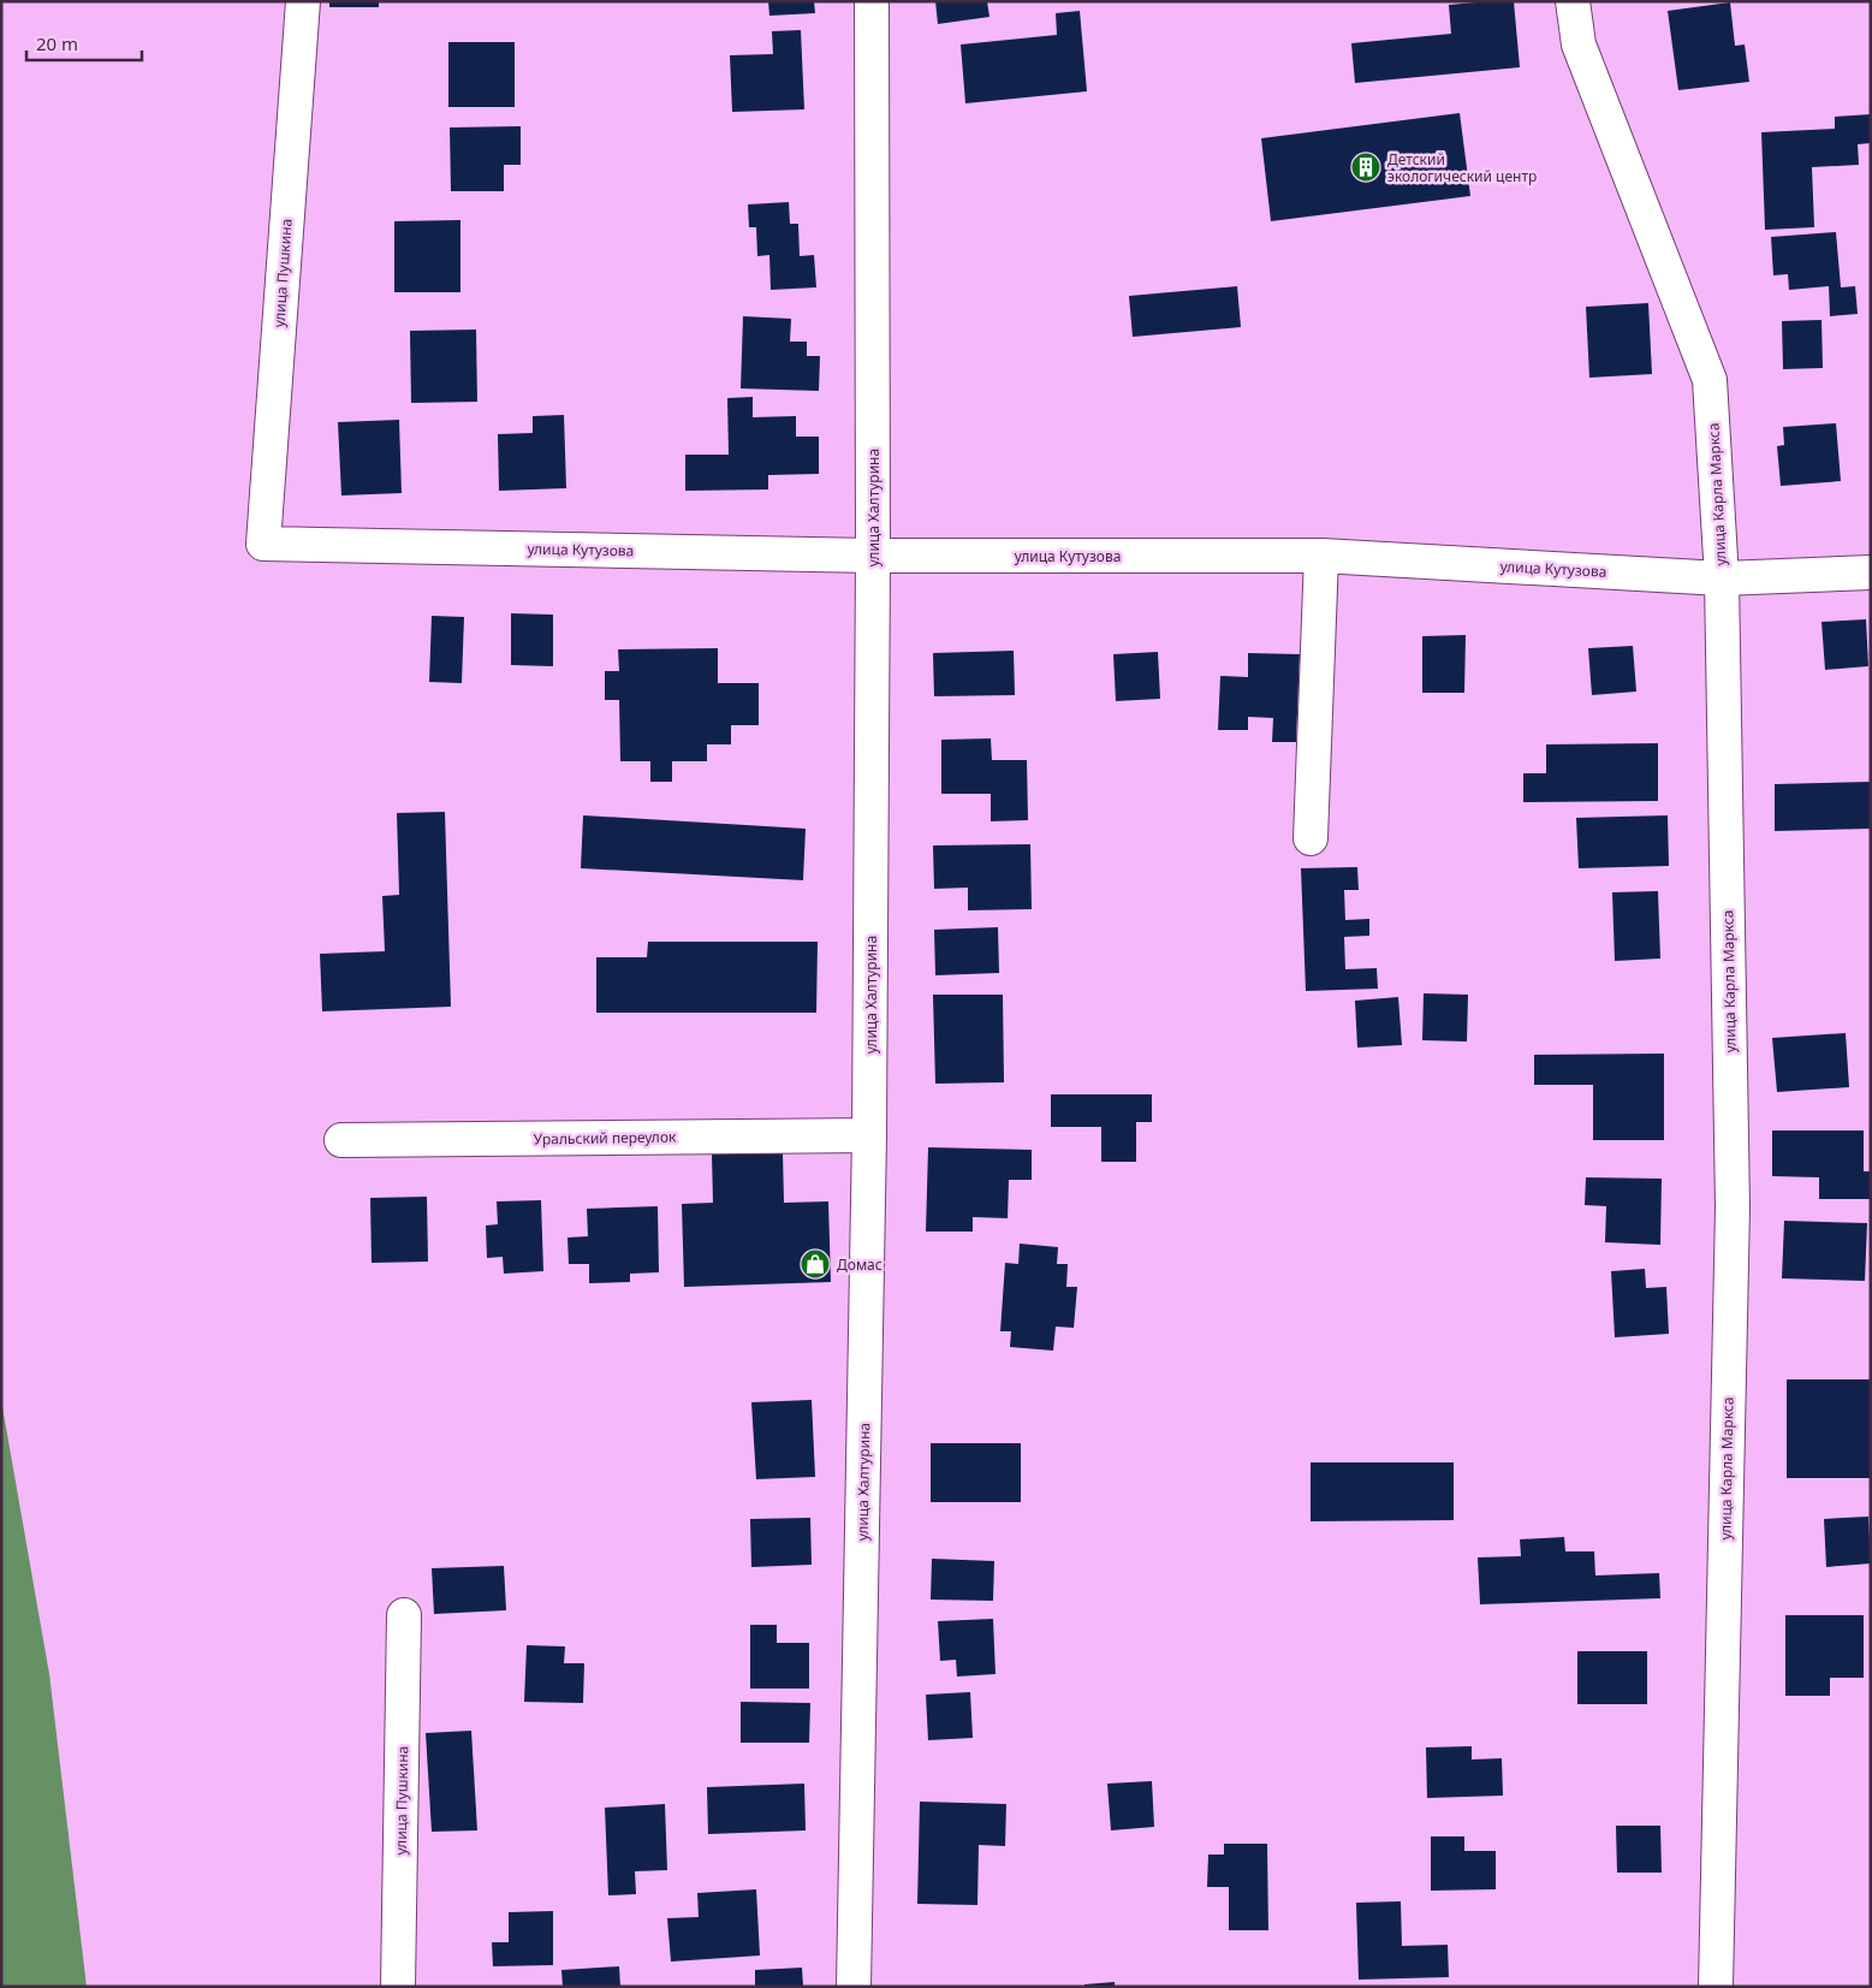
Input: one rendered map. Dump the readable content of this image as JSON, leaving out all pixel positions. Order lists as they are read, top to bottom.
{
  "streets": {
    "street": [
      "улица Пушкина",
      "улица Карла Маркса",
      "улица Халтурина",
      "улица Кутузова",
      "Уральский переулок"
    ]
  },
  "crossings": [
    ["улица Пушкина", "улица Кутузова"],
    ["улица Карла Маркса", "улица Кутузова"],
    ["улица Халтурина", "улица Кутузова"],
    ["улица Халтурина", "Уральский переулок"]
  ],
  "places": {
    "building": ["Детский экологический центр"],
    "shop": ["Домас"]
  },
  "scale_bar": "20 m"
}
